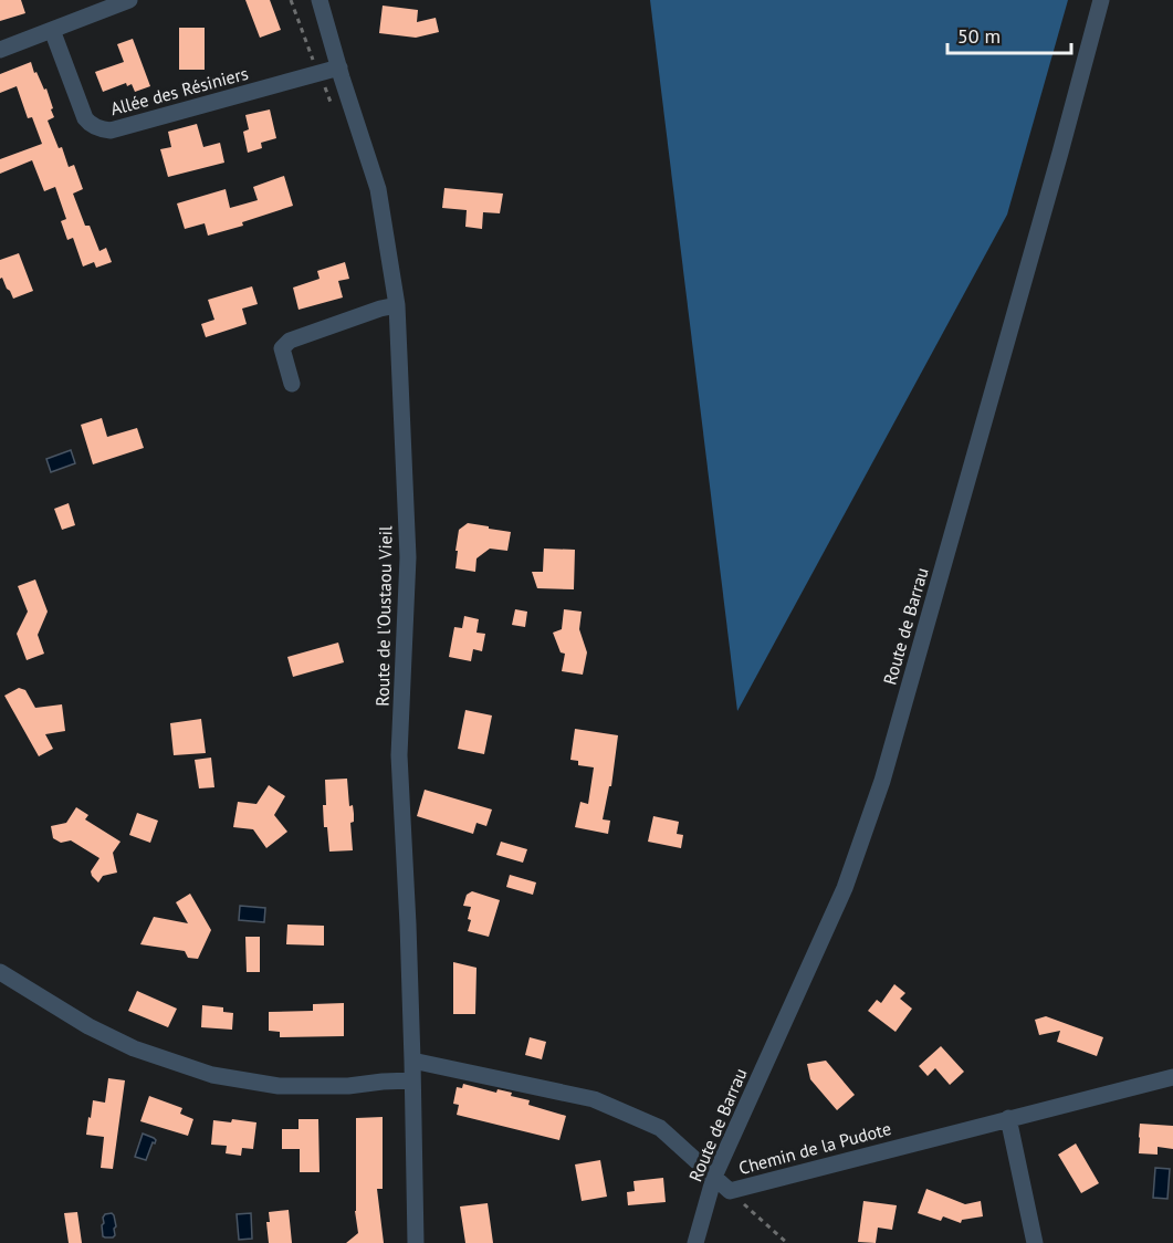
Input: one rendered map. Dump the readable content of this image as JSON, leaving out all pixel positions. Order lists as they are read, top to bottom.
{
  "streets": {
    "street": [
      "Allée des Résiniers",
      "Route de l'Oustaou Vieil",
      "Route de Barrau",
      "Chemin de la Pudote"
    ]
  },
  "crossings": [
    ["Allée des Résiniers", "Route de l'Oustaou Vieil"],
    ["Route de l'Oustaou Vieil", "Chemin de la Pudote"],
    ["Route de Barrau", "Chemin de la Pudote"]
  ],
  "scale_bar": "50 m"
}
